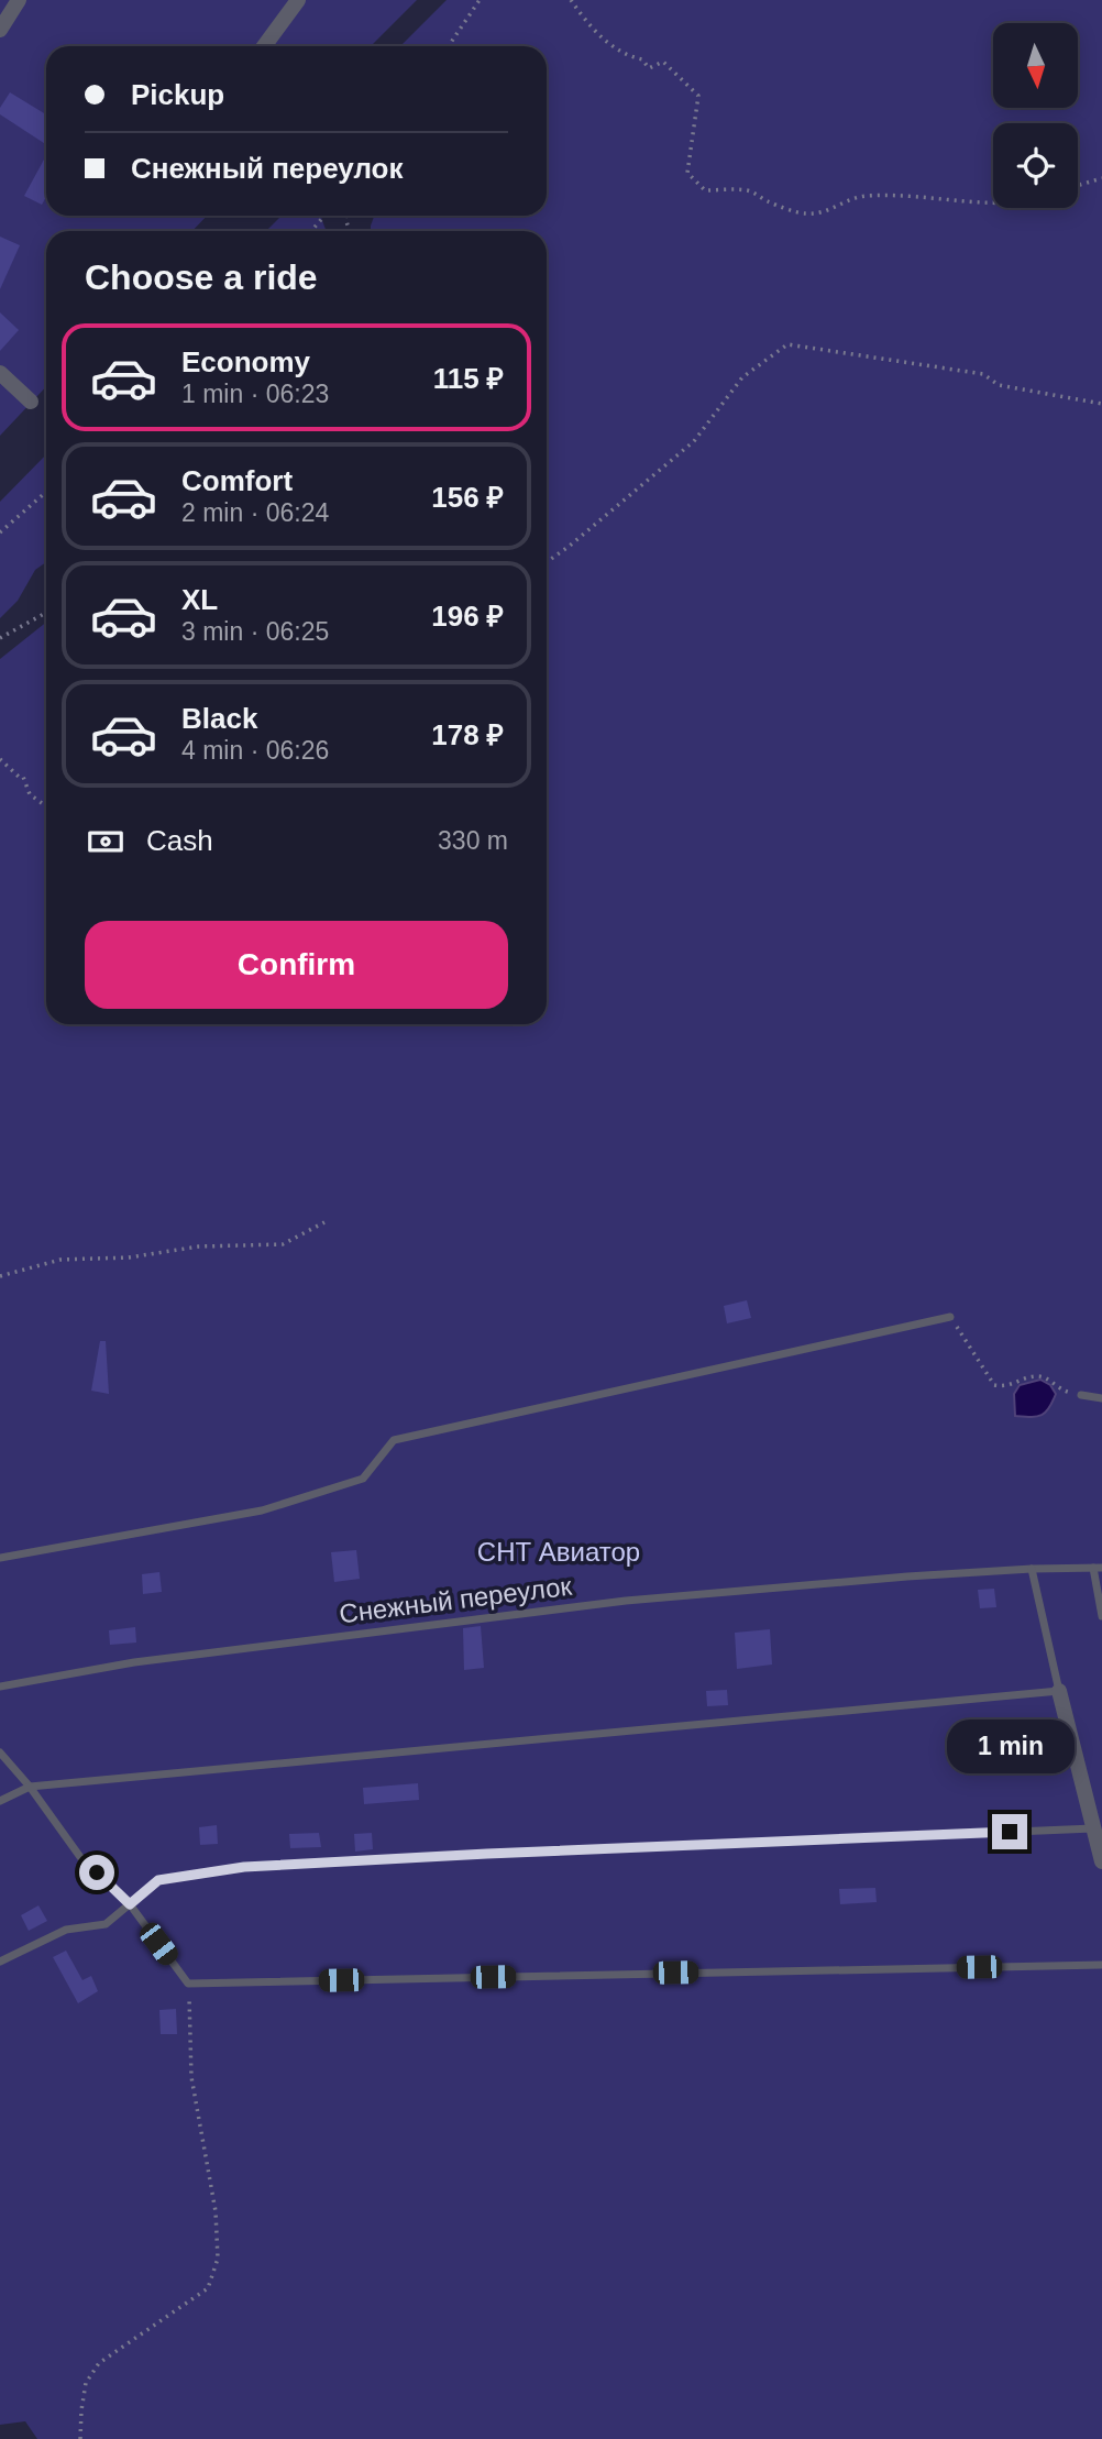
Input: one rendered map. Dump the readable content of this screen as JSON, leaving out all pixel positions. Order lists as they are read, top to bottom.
{
  "streets": {
    "lane": ["Снежный переулок"]
  },
  "parks": ["СНТ Авиатор"],
  "north": "bottom",
  "page": {
    "banner": ["Pickup", "Снежный переулок"],
    "heading": "Choose a ride",
    "list": [
      {
        "name": "Economy",
        "note": "1 min · 06:23",
        "value": "115 ₽"
      },
      {
        "name": "Comfort",
        "note": "2 min · 06:24",
        "value": "156 ₽"
      },
      {
        "name": "XL",
        "note": "3 min · 06:25",
        "value": "196 ₽"
      },
      {
        "name": "Black",
        "note": "4 min · 06:26",
        "value": "178 ₽"
      }
    ],
    "pay": ["Cash", "330 m"],
    "buttons": "Confirm",
    "bubble": "1 min"
  }
}
